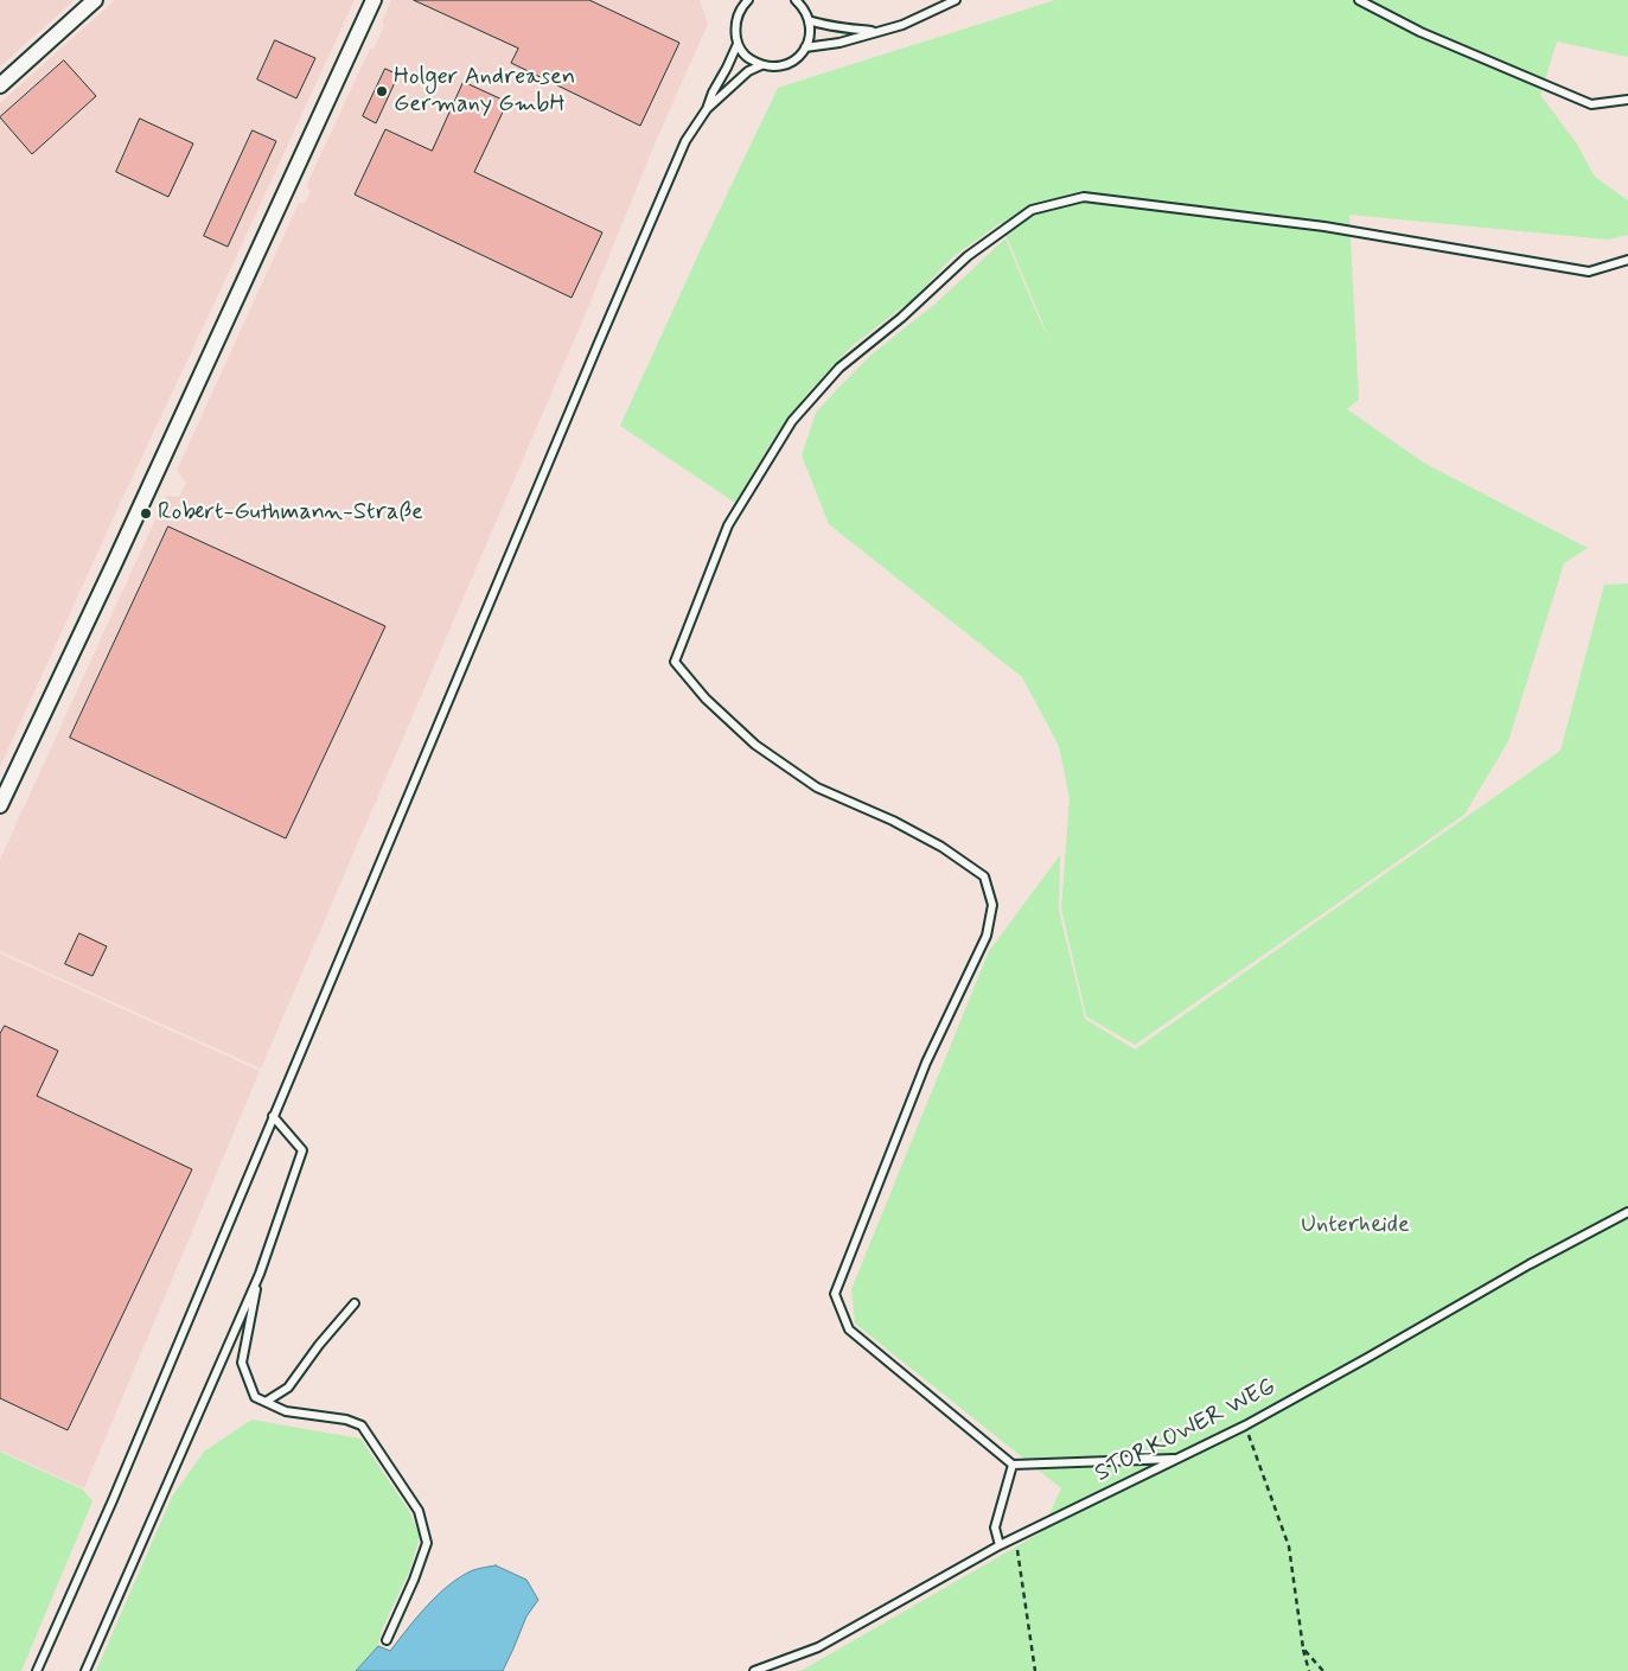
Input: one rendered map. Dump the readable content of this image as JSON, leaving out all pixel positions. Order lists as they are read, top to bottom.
{
  "streets": {
    "lane": ["STORKOWER WEG"]
  },
  "parks": ["Unterheide"],
  "places": ["Holger Andreasen Germany GmbH", "Robert-Guthmann-Straße"]
}
